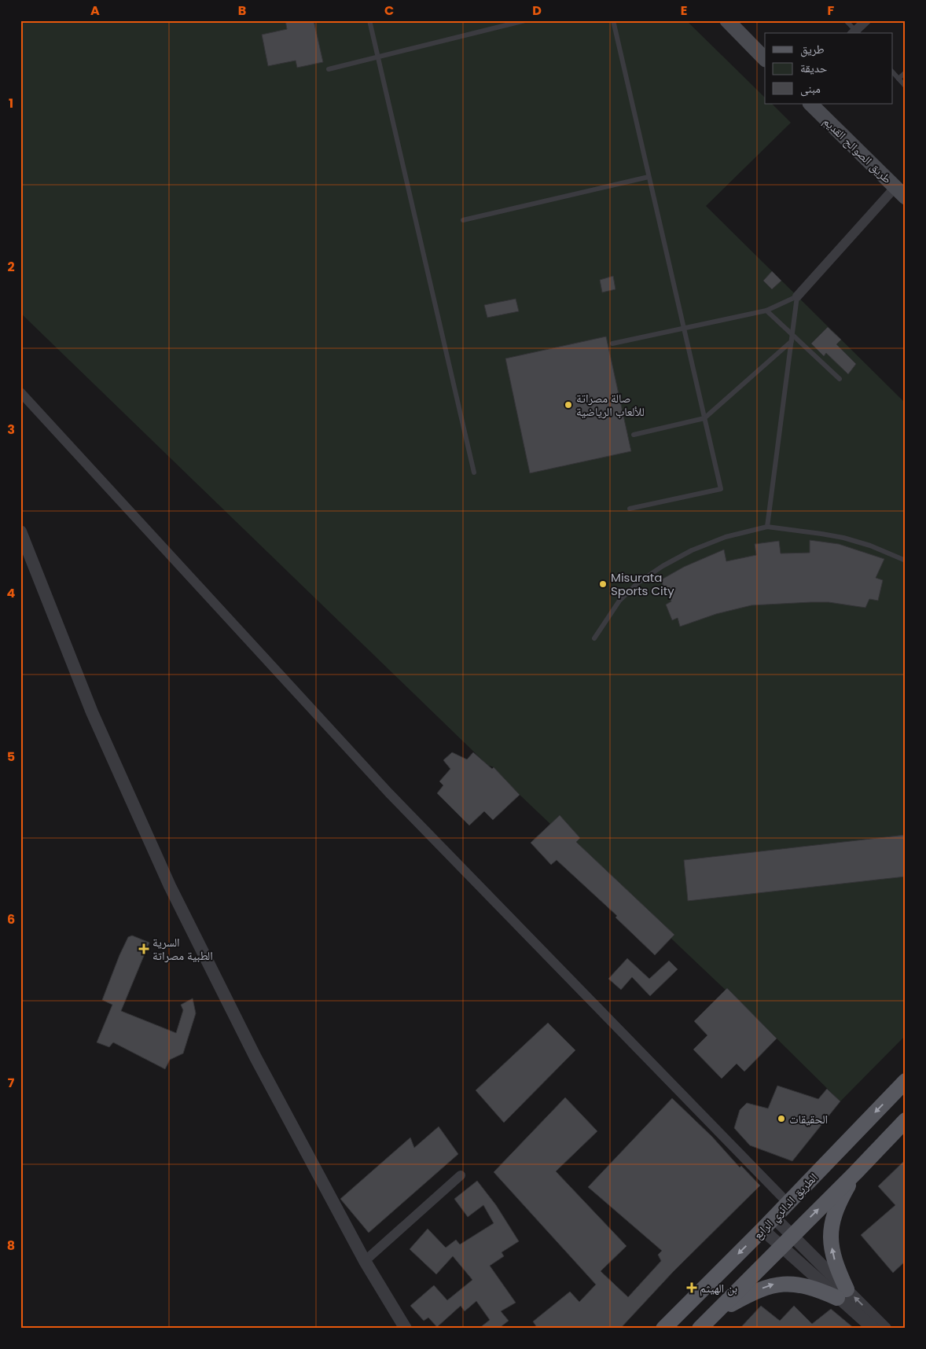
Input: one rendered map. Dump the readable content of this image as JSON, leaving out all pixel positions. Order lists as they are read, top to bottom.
{
  "streets": {
    "main road": ["طريق الصوالح القديم", "الطريق الدائري الرابع"]
  },
  "places": {
    "other": ["صالة مصراتة للألعاب الرياضية", "Misurata Sports City", "الحقيقات"],
    "health": ["السرية الطبية مصراتة", "بن الهيثم"]
  },
  "legend": ["طريق", "حديقة", "مبنى"],
  "grid": {
    "columns": [
      "A",
      "B",
      "C",
      "D",
      "E",
      "F"
    ],
    "rows": [
      "1",
      "2",
      "3",
      "4",
      "5",
      "6",
      "7",
      "8"
    ]
  }
}
